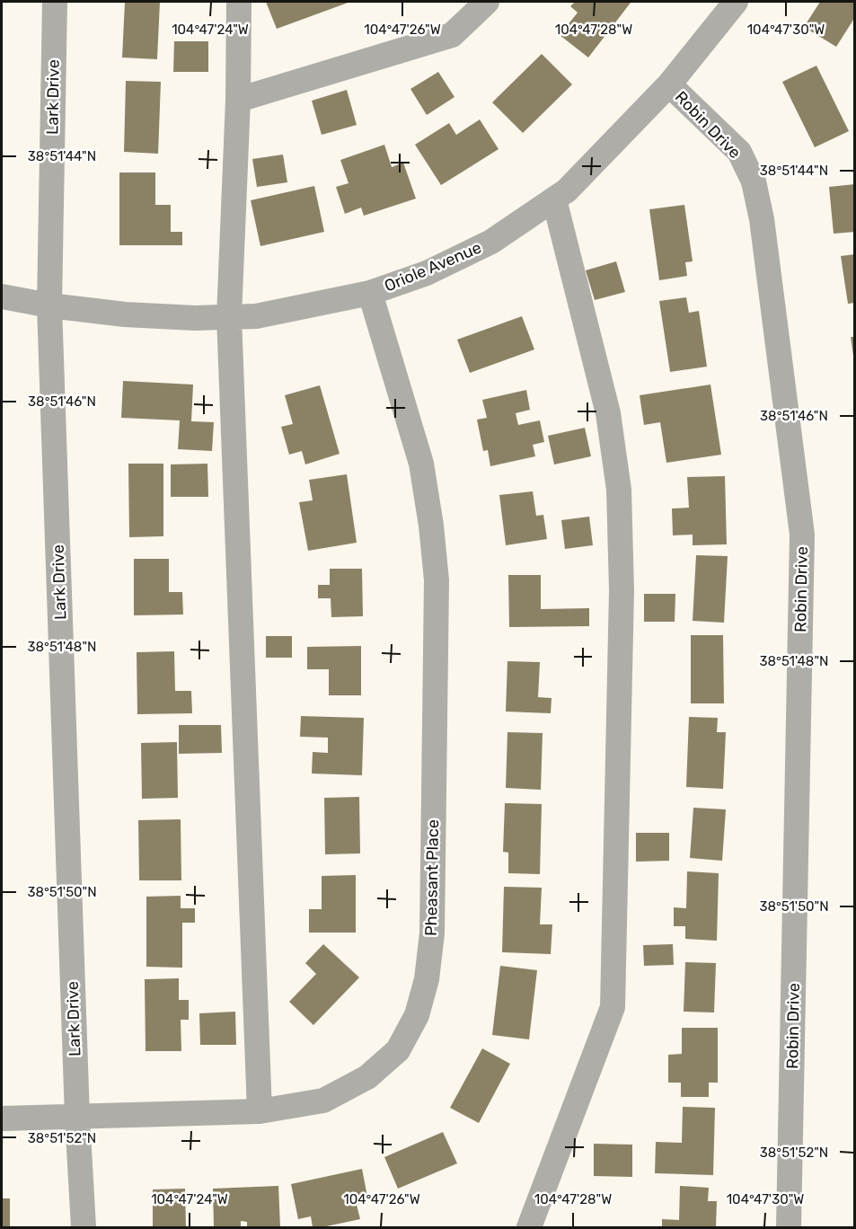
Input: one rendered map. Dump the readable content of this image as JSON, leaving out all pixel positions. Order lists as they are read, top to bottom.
{
  "streets": {
    "street": [
      "Lark Drive",
      "Robin Drive",
      "Oriole Avenue",
      "Pheasant Place"
    ]
  },
  "crossings": [
    ["Lark Drive", "Oriole Avenue"],
    ["Lark Drive", "Pheasant Place"],
    ["Robin Drive", "Oriole Avenue"],
    ["Oriole Avenue", "Pheasant Place"]
  ],
  "coordinates": [
    "104°47'24\"W",
    "104°47'26\"W",
    "104°47'28\"W",
    "104°47'30\"W",
    "38°51'44\"N",
    "38°51'46\"N",
    "38°51'48\"N",
    "38°51'50\"N",
    "38°51'52\"N"
  ]
}
